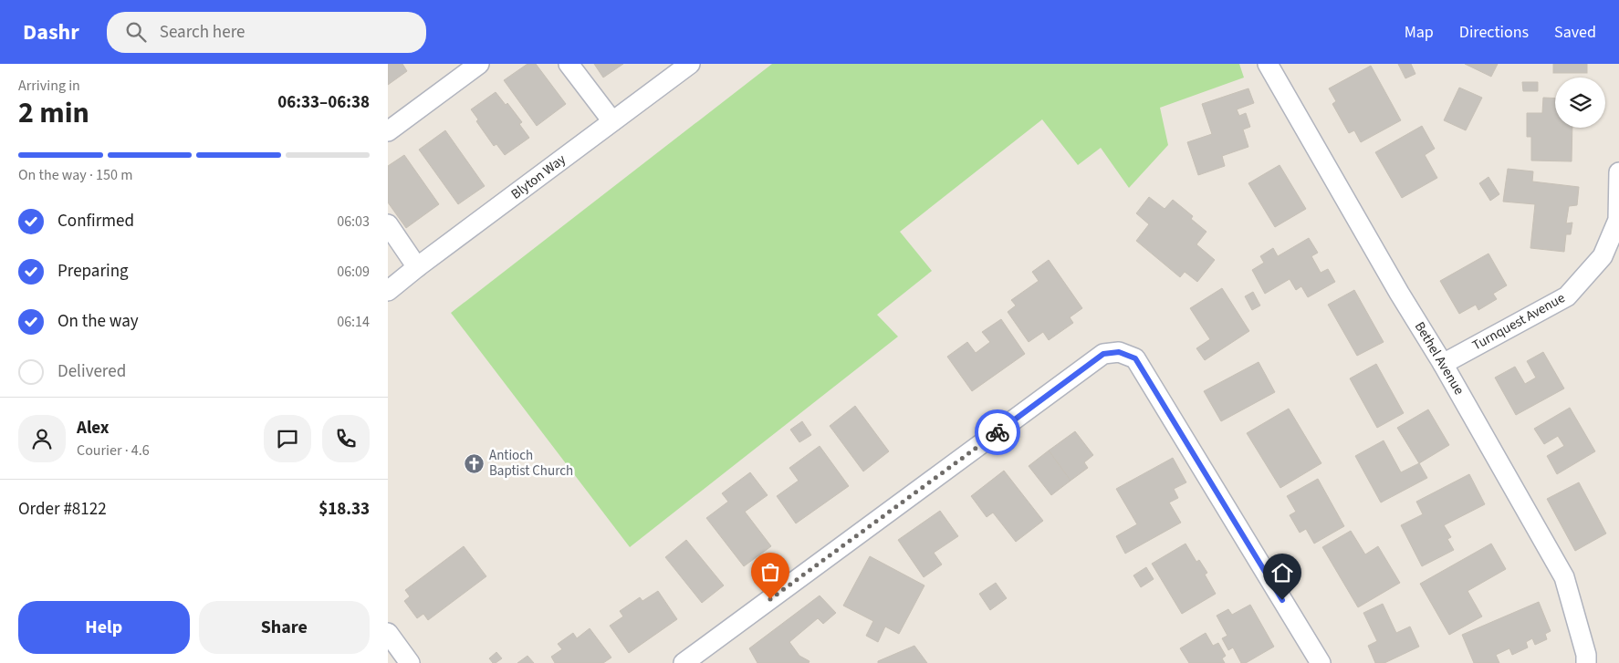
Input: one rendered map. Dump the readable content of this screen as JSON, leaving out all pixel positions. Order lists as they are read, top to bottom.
{
  "streets": {
    "street": ["Blyton Way", "Turnquest Avenue", "Bethel Avenue"]
  },
  "crossings": [
    ["Turnquest Avenue", "Bethel Avenue"]
  ],
  "places": {
    "church": ["Antioch Baptist Church"]
  },
  "page": {
    "header": "Dashr",
    "search": "Search here",
    "nav": ["Map", "Directions", "Saved"],
    "heading": ["2 min", "Arriving in", "06:33–06:38"],
    "panel": [
      "Alex",
      "Courier · 4.6",
      "Order #8122",
      "$18.33"
    ],
    "bar": "On the way · 150 m",
    "list": [
      ["Confirmed", "06:03"],
      ["Preparing", "06:09"],
      ["On the way", "06:14"],
      "Delivered"
    ],
    "buttons": ["Help", "Share"]
  }
}
